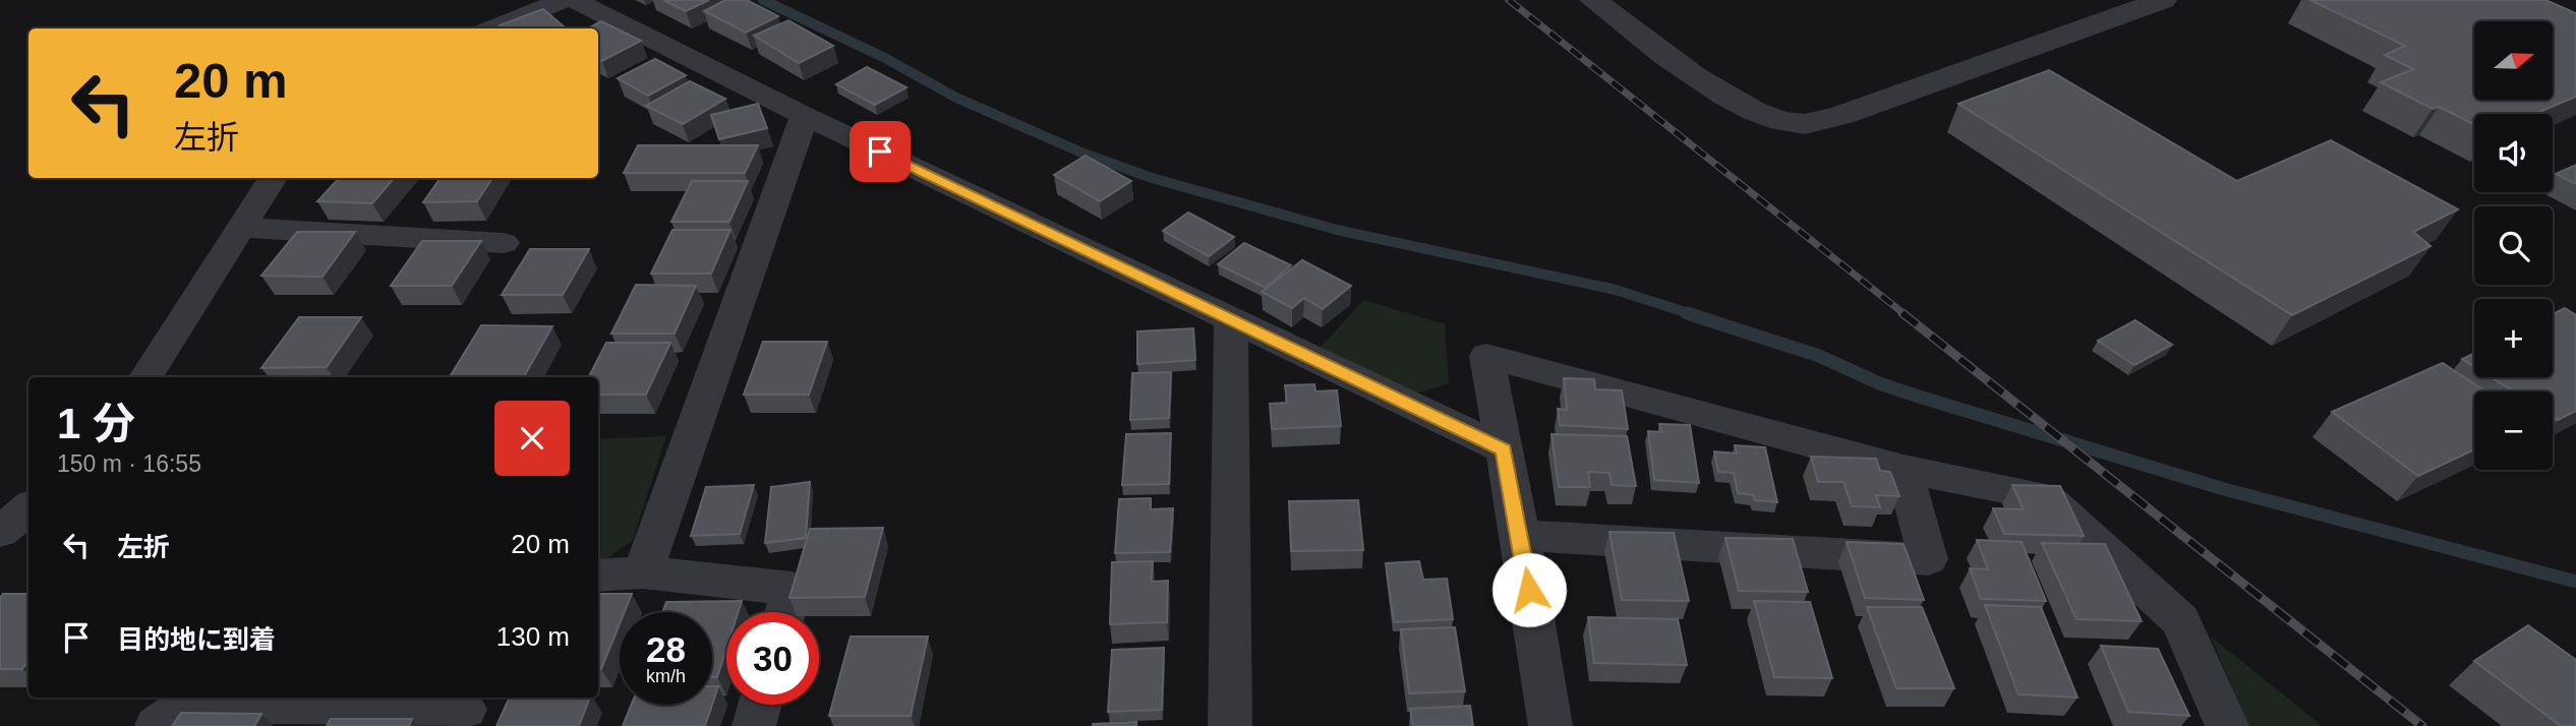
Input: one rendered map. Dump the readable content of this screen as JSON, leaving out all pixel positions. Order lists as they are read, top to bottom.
{
  "north": "right",
  "page": {
    "map_buttons": ["+", "−"],
    "turn": ["20 m", "左折"],
    "heading": ["1 分", "150 m · 16:55"],
    "list": [
      {
        "name": "左折",
        "value": "20 m"
      },
      {
        "name": "目的地に到着",
        "value": "130 m"
      }
    ],
    "speed": "28 km/h",
    "limit": "30"
  }
}
